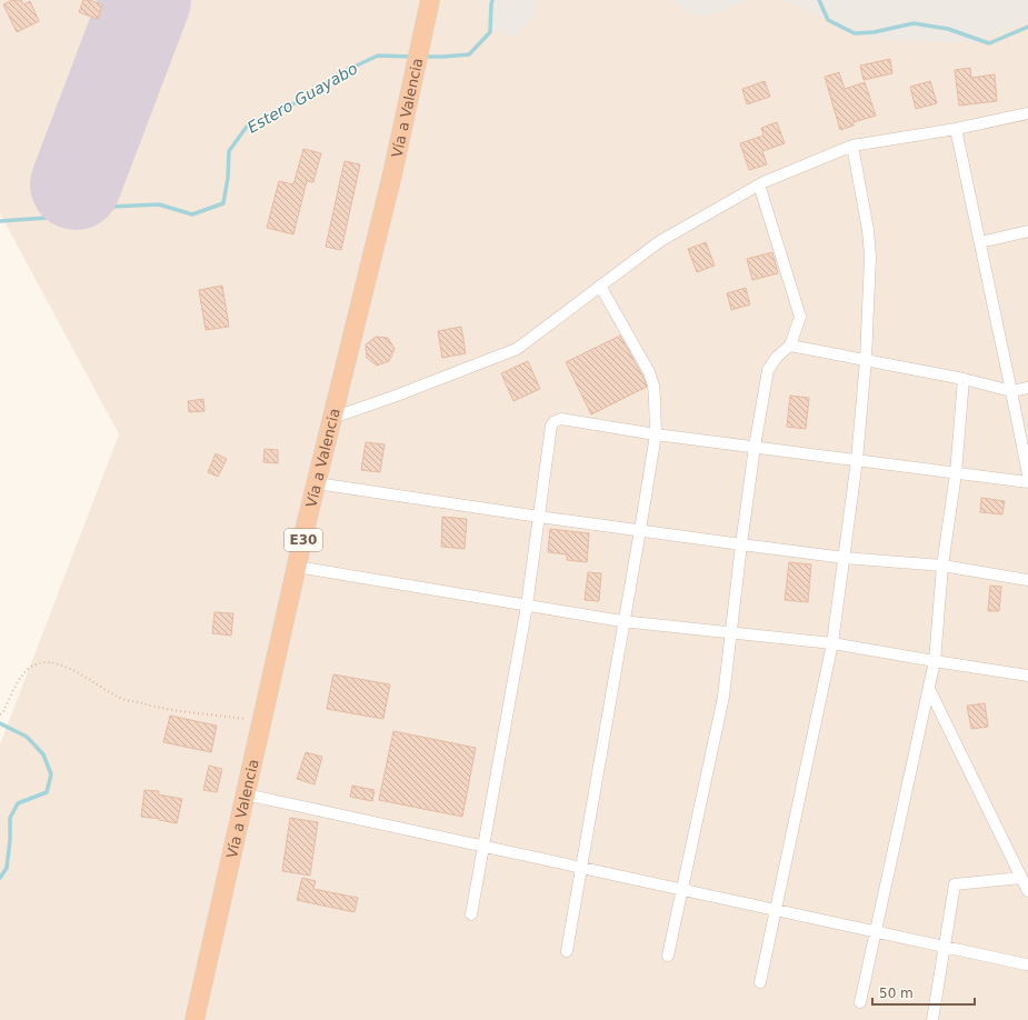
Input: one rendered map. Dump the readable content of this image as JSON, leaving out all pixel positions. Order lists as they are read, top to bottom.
{
  "streets": {
    "highway": ["Vía a Valencia", "E30"]
  },
  "water": ["Estero Guayabo"],
  "scale_bar": "50 m"
}
